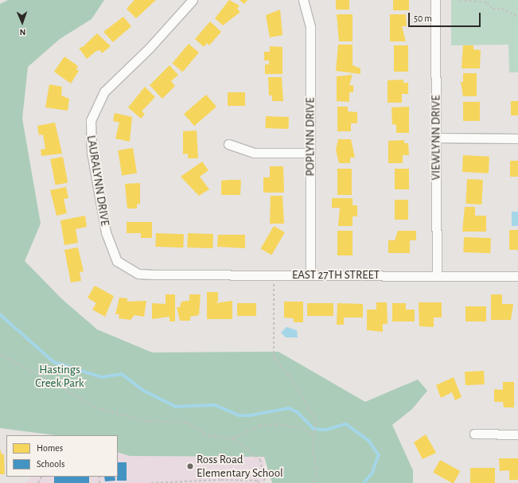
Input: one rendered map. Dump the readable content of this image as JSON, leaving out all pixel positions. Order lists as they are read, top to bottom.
{
  "streets": {
    "street": [
      "POPLYNN DRIVE",
      "VIEWLYNN DRIVE",
      "LAURALYNN DRIVE",
      "EAST 27TH STREET"
    ]
  },
  "crossings": [
    ["POPLYNN DRIVE", "EAST 27TH STREET"],
    ["VIEWLYNN DRIVE", "EAST 27TH STREET"],
    ["LAURALYNN DRIVE", "EAST 27TH STREET"]
  ],
  "parks": ["Hastings Creek Park"],
  "places": ["Ross Road Elementary School"],
  "legend": ["Homes", "Schools"],
  "scale_bar": "50 m",
  "north": "bottom"
}
